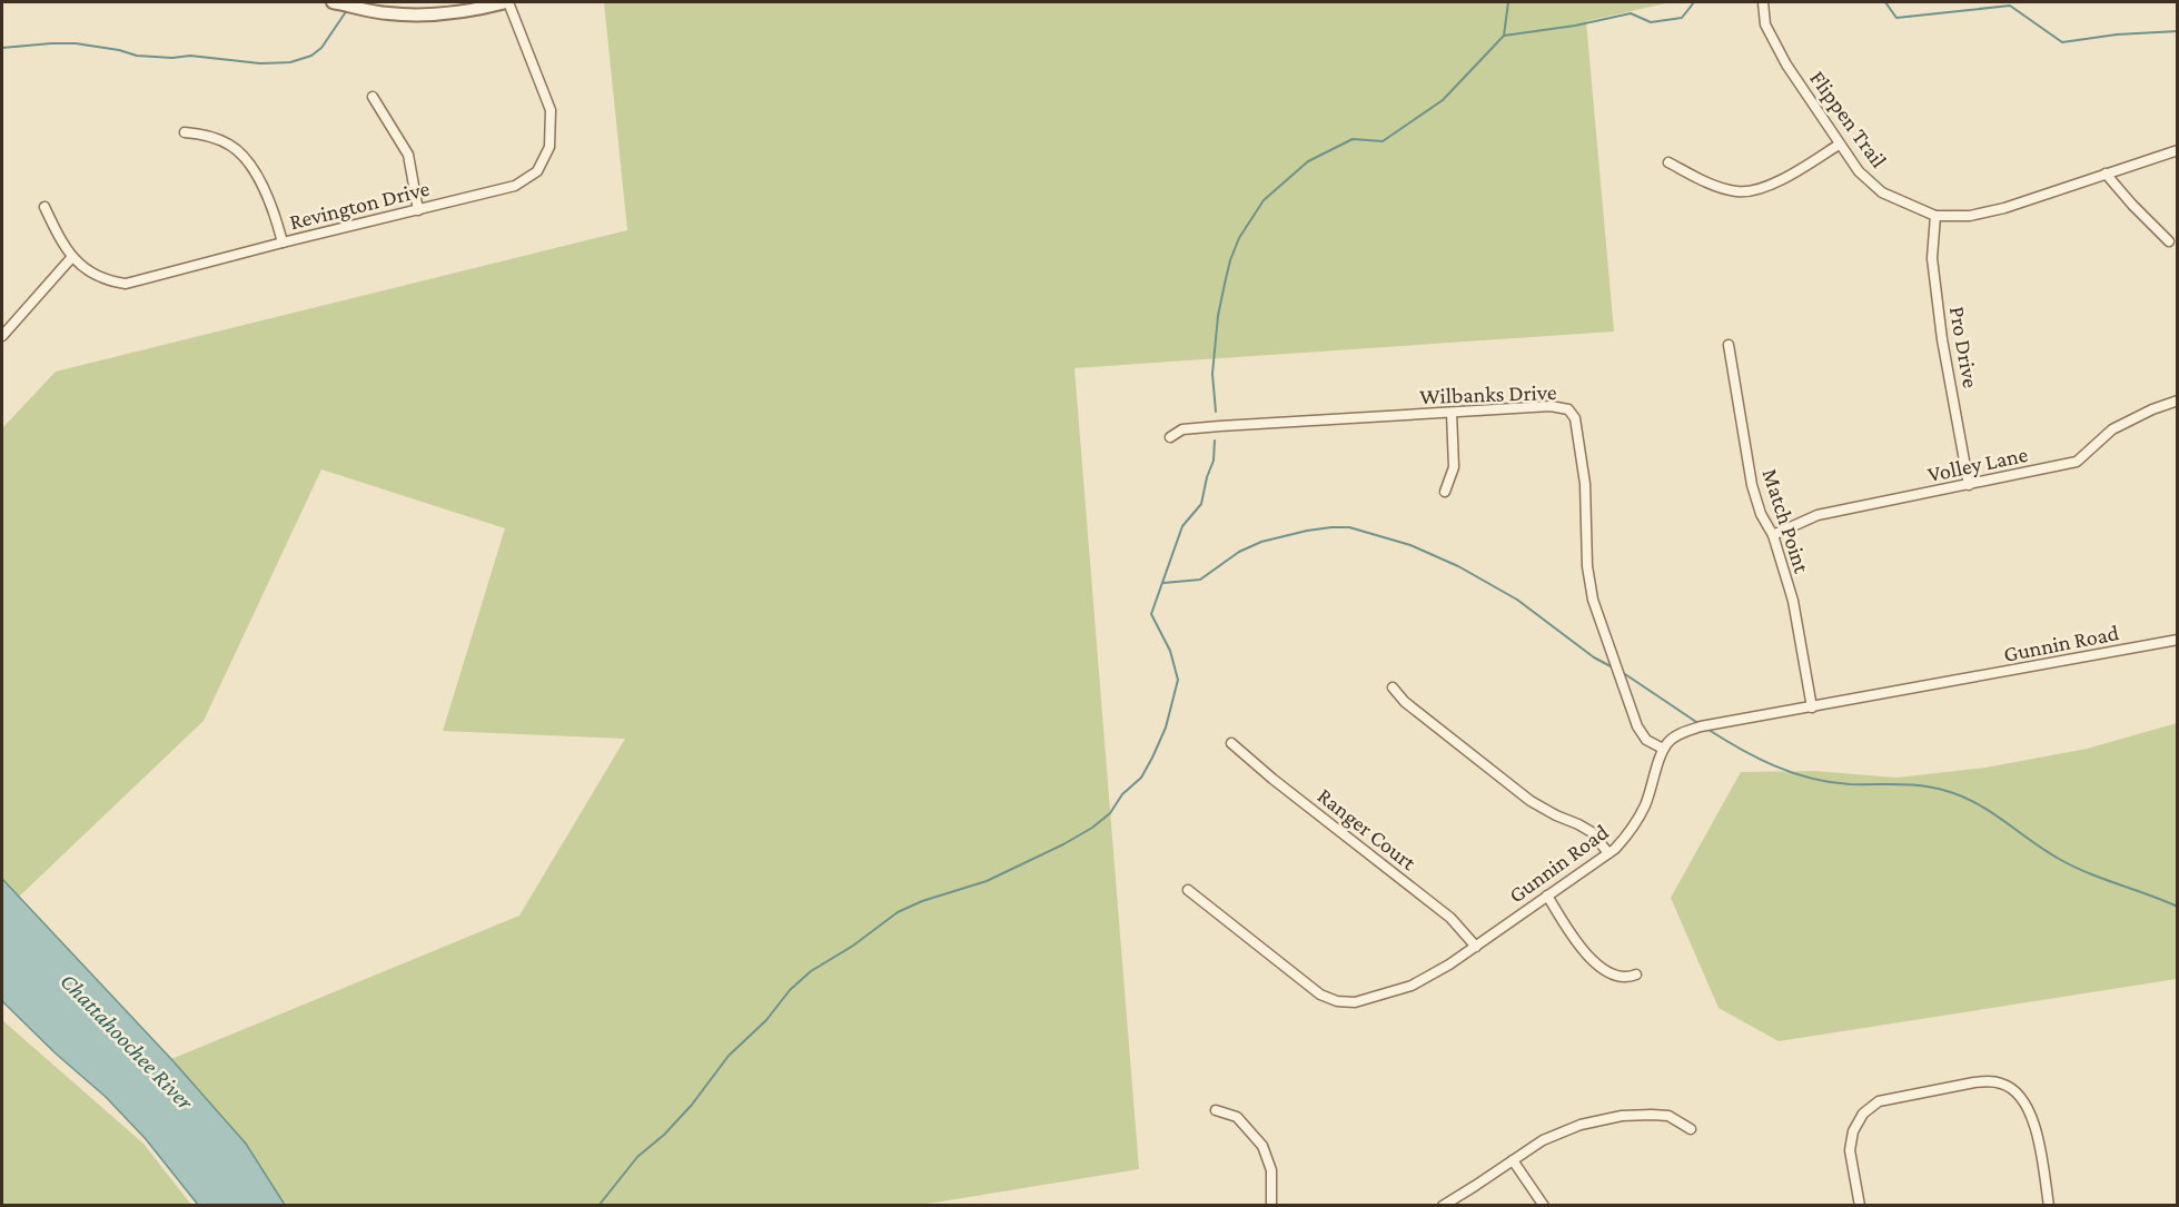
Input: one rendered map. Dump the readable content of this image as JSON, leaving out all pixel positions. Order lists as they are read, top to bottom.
{
  "streets": {
    "street": [
      "Flippen Trail",
      "Revington Drive",
      "Pro Drive",
      "Wilbanks Drive",
      "Volley Lane",
      "Match Point",
      "Gunnin Road",
      "Ranger Court"
    ]
  },
  "crossings": [
    ["Flippen Trail", "Pro Drive"],
    ["Pro Drive", "Volley Lane"],
    ["Wilbanks Drive", "Gunnin Road"],
    ["Volley Lane", "Match Point"],
    ["Match Point", "Gunnin Road"],
    ["Gunnin Road", "Ranger Court"]
  ],
  "water": ["Chattahoochee River"]
}
